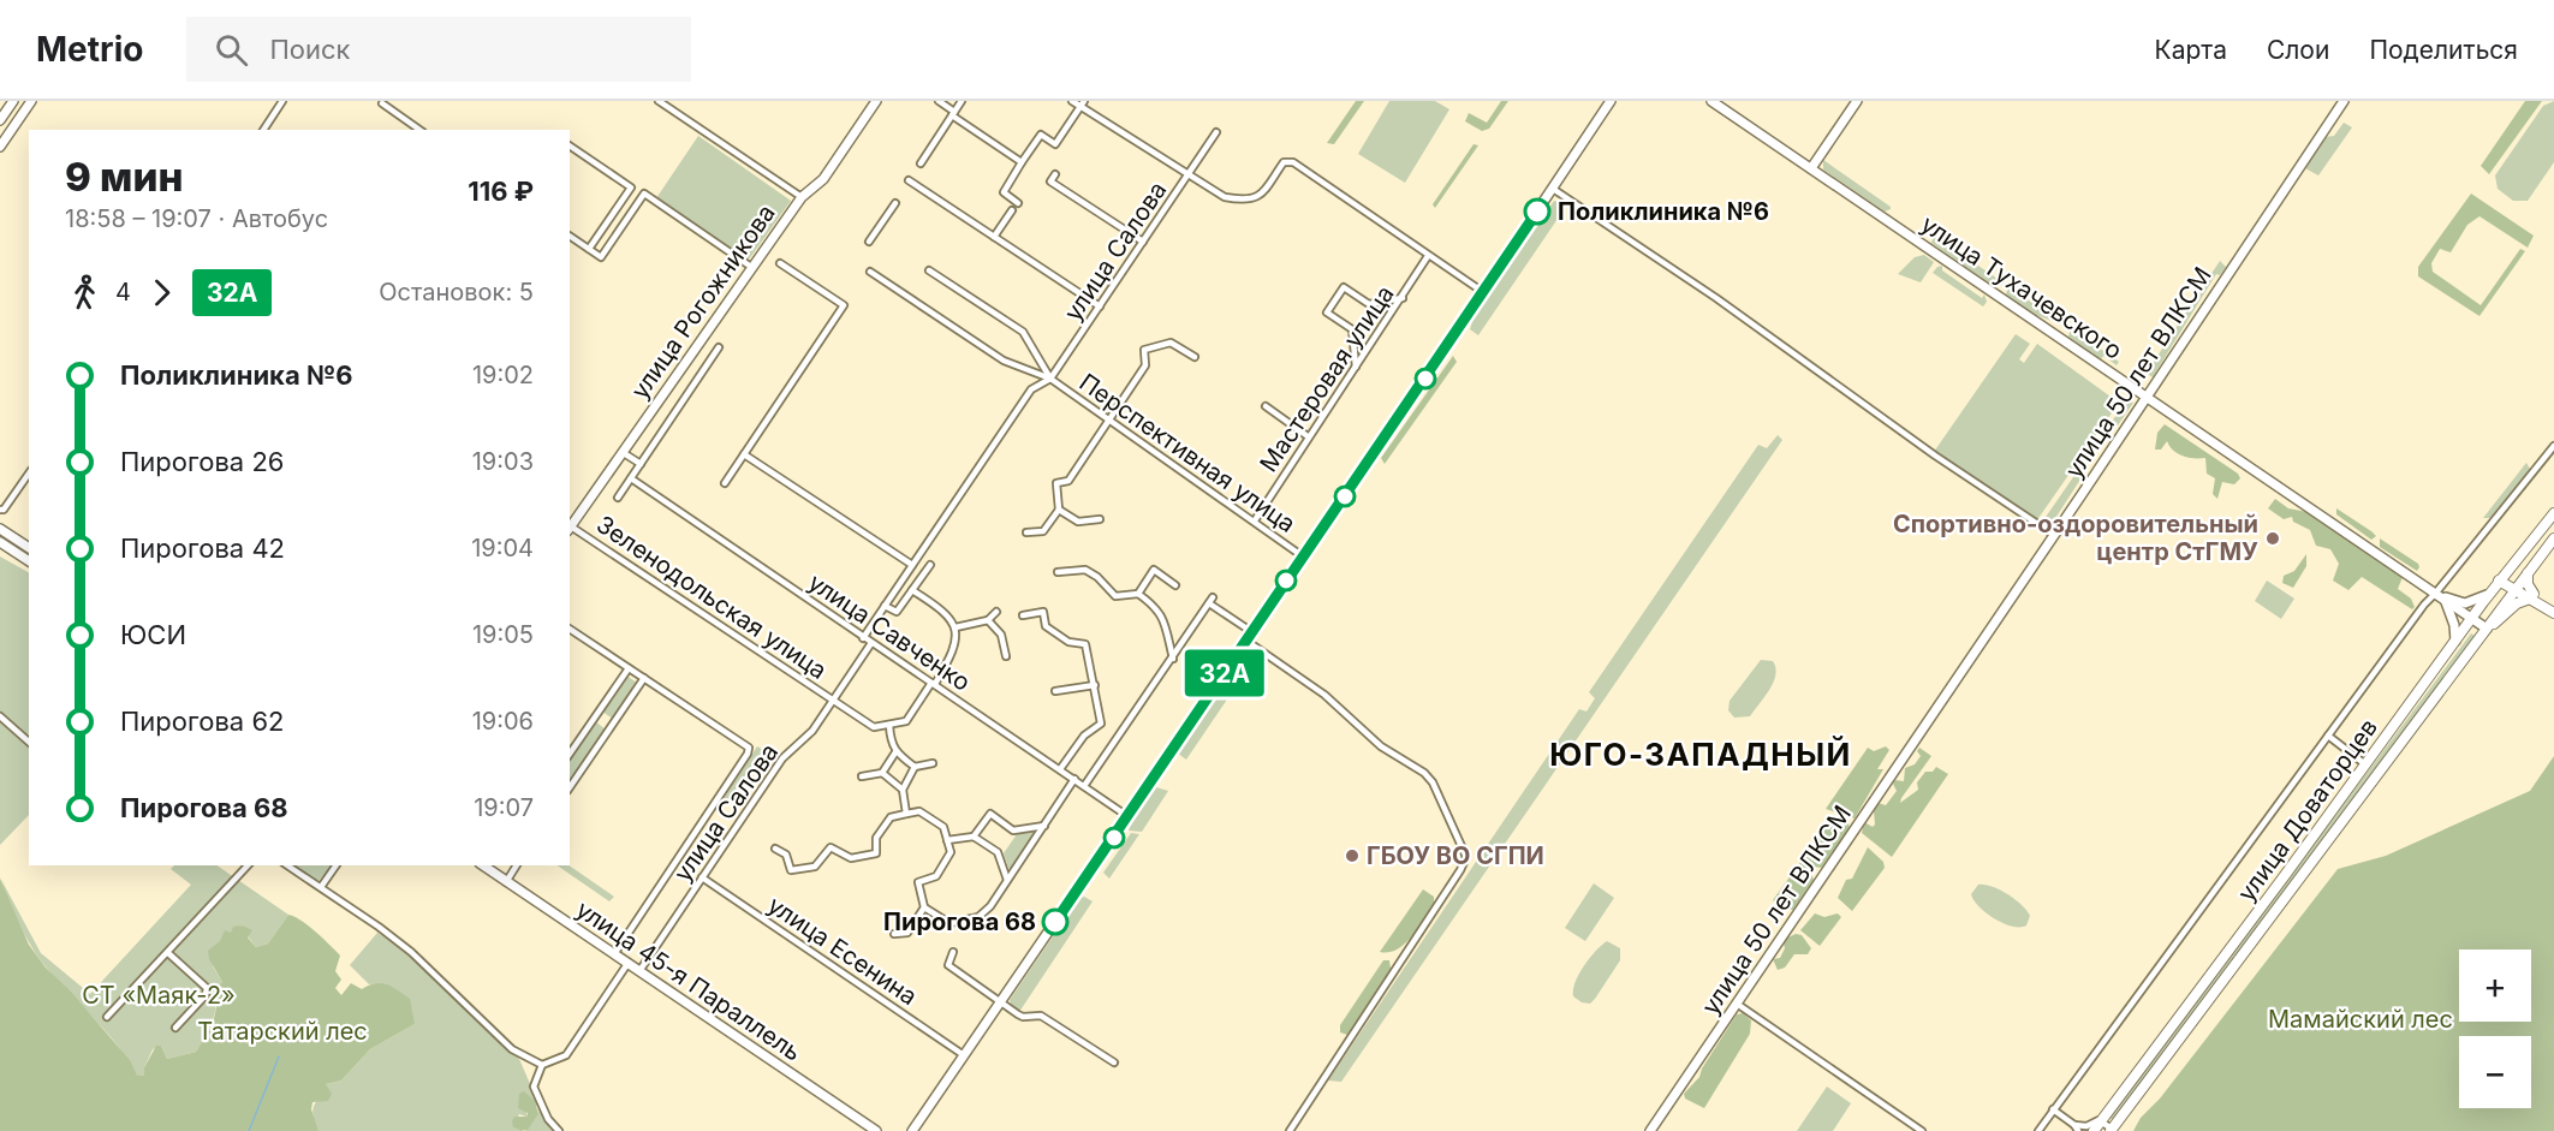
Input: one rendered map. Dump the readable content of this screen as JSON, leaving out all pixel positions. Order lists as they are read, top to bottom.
{
  "streets": {
    "main road": ["улица Доваторцев"],
    "street": [
      "улица Салова",
      "улица Тухачевского",
      "улица Рогожникова",
      "улица 50 лет ВЛКСМ",
      "Мастеровая улица",
      "Перспективная улица",
      "Зеленодольская улица",
      "улица Савченко",
      "улица Есенина",
      "улица 45-я Параллель"
    ]
  },
  "crossings": [
    ["улица Салова", "Мастеровая улица"],
    ["улица Салова", "Перспективная улица"],
    ["улица Салова", "Зеленодольская улица"],
    ["улица Салова", "улица Савченко"],
    ["улица Салова", "улица Есенина"],
    ["улица Салова", "улица 45-я Параллель"],
    ["улица Тухачевского", "улица 50 лет ВЛКСМ"],
    ["улица Тухачевского", "улица Доваторцев"],
    ["улица Рогожникова", "Зеленодольская улица"],
    ["Мастеровая улица", "Перспективная улица"]
  ],
  "districts": ["ЮГО-ЗАПАДНЫЙ"],
  "parks": ["СТ «Маяк-2»", "Мамайский лес", "Татарский лес"],
  "places": [
    "Поликлиника №6",
    "Спортивно-оздоровительный центр СтГМУ",
    "ГБОУ ВО СГПИ",
    "Пирогова 68"
  ],
  "lines": ["bus line 32A"],
  "page": {
    "header": "Metrio",
    "search": "Поиск",
    "nav": ["Карта", "Слои", "Поделиться"],
    "on_map": "32A",
    "heading": ["9 мин", "18:58 – 19:07 · Автобус", "116 ₽"],
    "legs": ["4", "32A", "Остановок: 5"],
    "list": [
      {
        "name": "Поликлиника №6",
        "value": "19:02"
      },
      {
        "name": "Пирогова 26",
        "value": "19:03"
      },
      {
        "name": "Пирогова 42",
        "value": "19:04"
      },
      {
        "name": "ЮСИ",
        "value": "19:05"
      },
      {
        "name": "Пирогова 62",
        "value": "19:06"
      },
      {
        "name": "Пирогова 68",
        "value": "19:07"
      }
    ],
    "map_buttons": ["+", "−"]
  }
}
